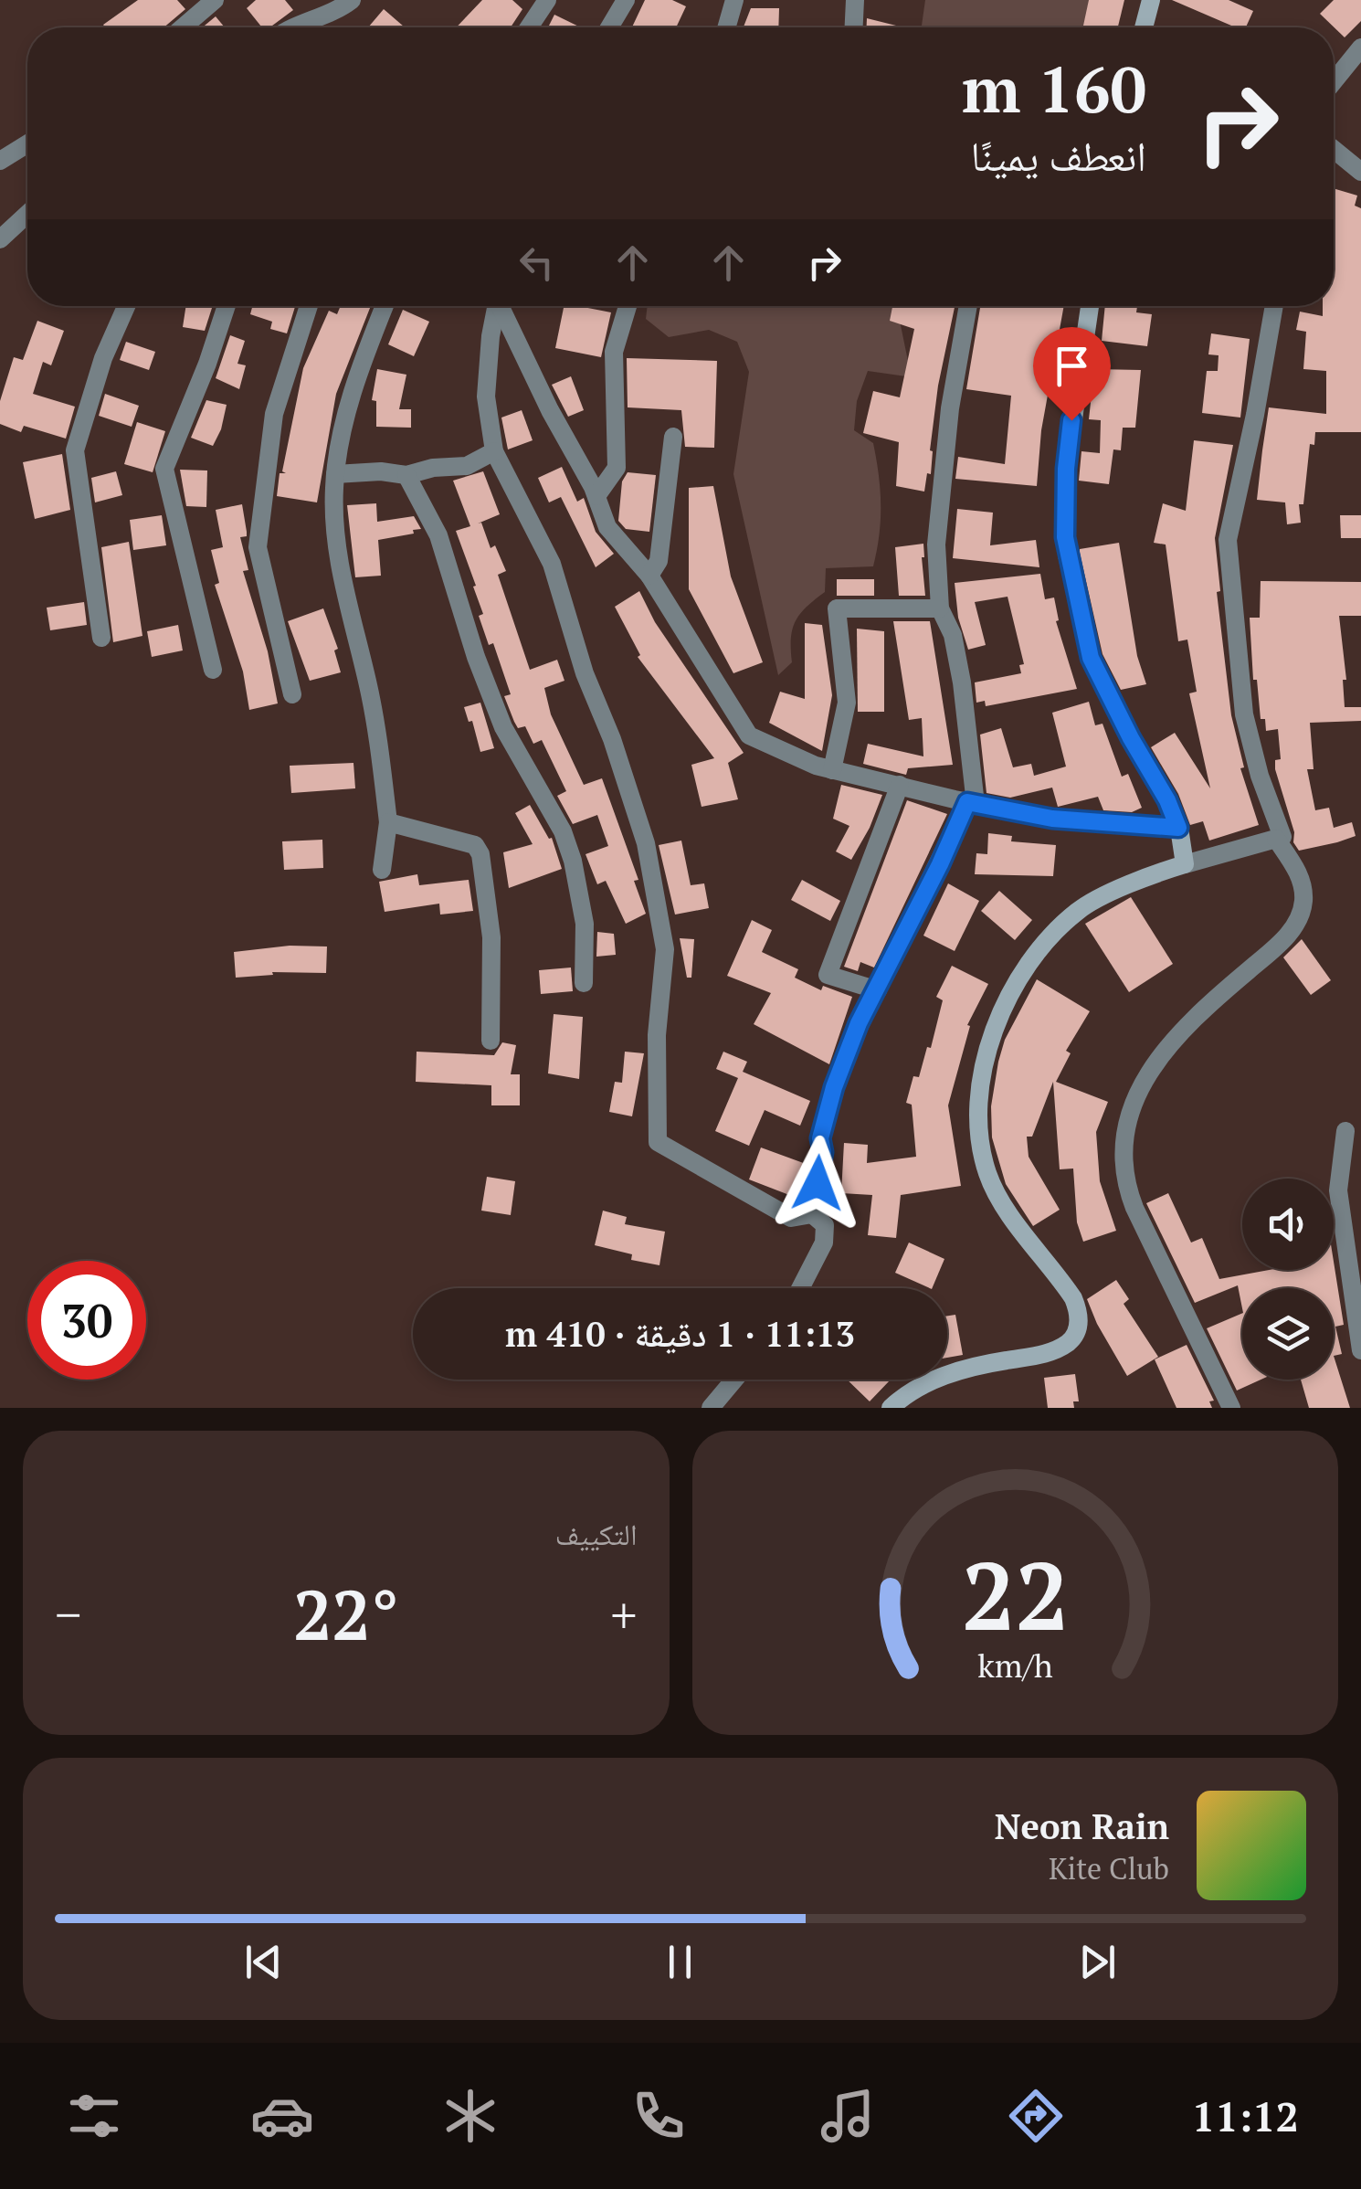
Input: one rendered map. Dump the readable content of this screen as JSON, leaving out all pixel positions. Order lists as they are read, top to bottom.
{
  "page": {
    "turn": ["160 m", "انعطف يمينًا"],
    "limit": "30",
    "trip": "11:13 · 1 دقيقة · 410 m",
    "tile": "التكييف",
    "heat": ["−", "22°", "+"],
    "song": ["Neon Rain", "Kite Club"],
    "tabs": "11:12",
    "gauge": ["22", "km/h"]
  }
}
